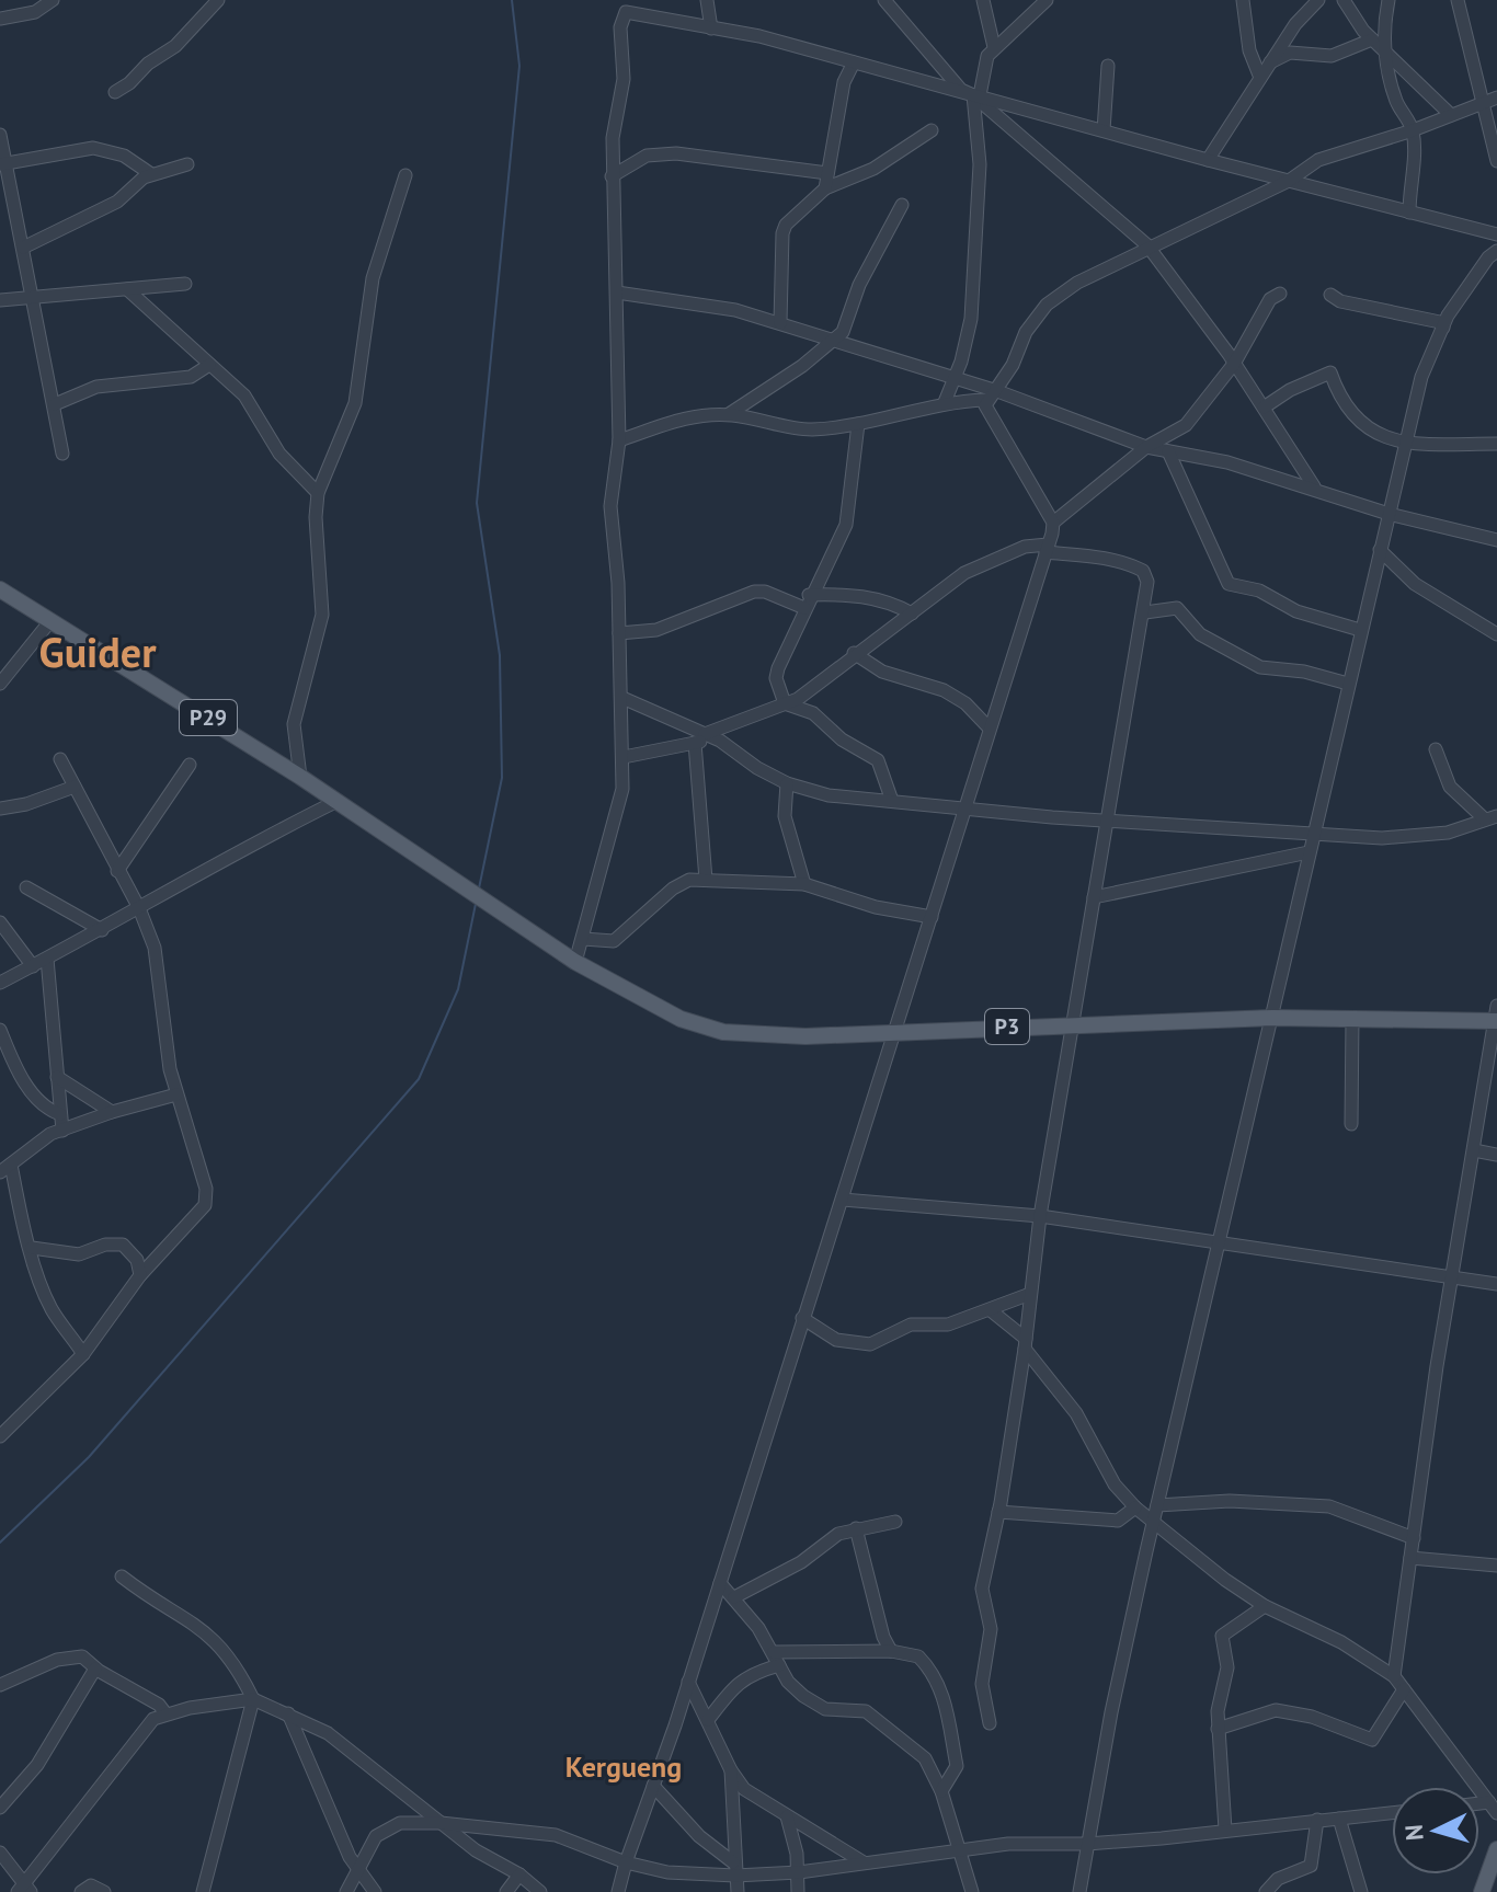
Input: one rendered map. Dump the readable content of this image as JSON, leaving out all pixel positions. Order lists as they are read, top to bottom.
{
  "streets": {
    "main road": ["P29", "P3"]
  },
  "crossings": [
    ["P29", "P3"]
  ],
  "districts": ["Guider", "Kergueng"],
  "north": "left"
}
